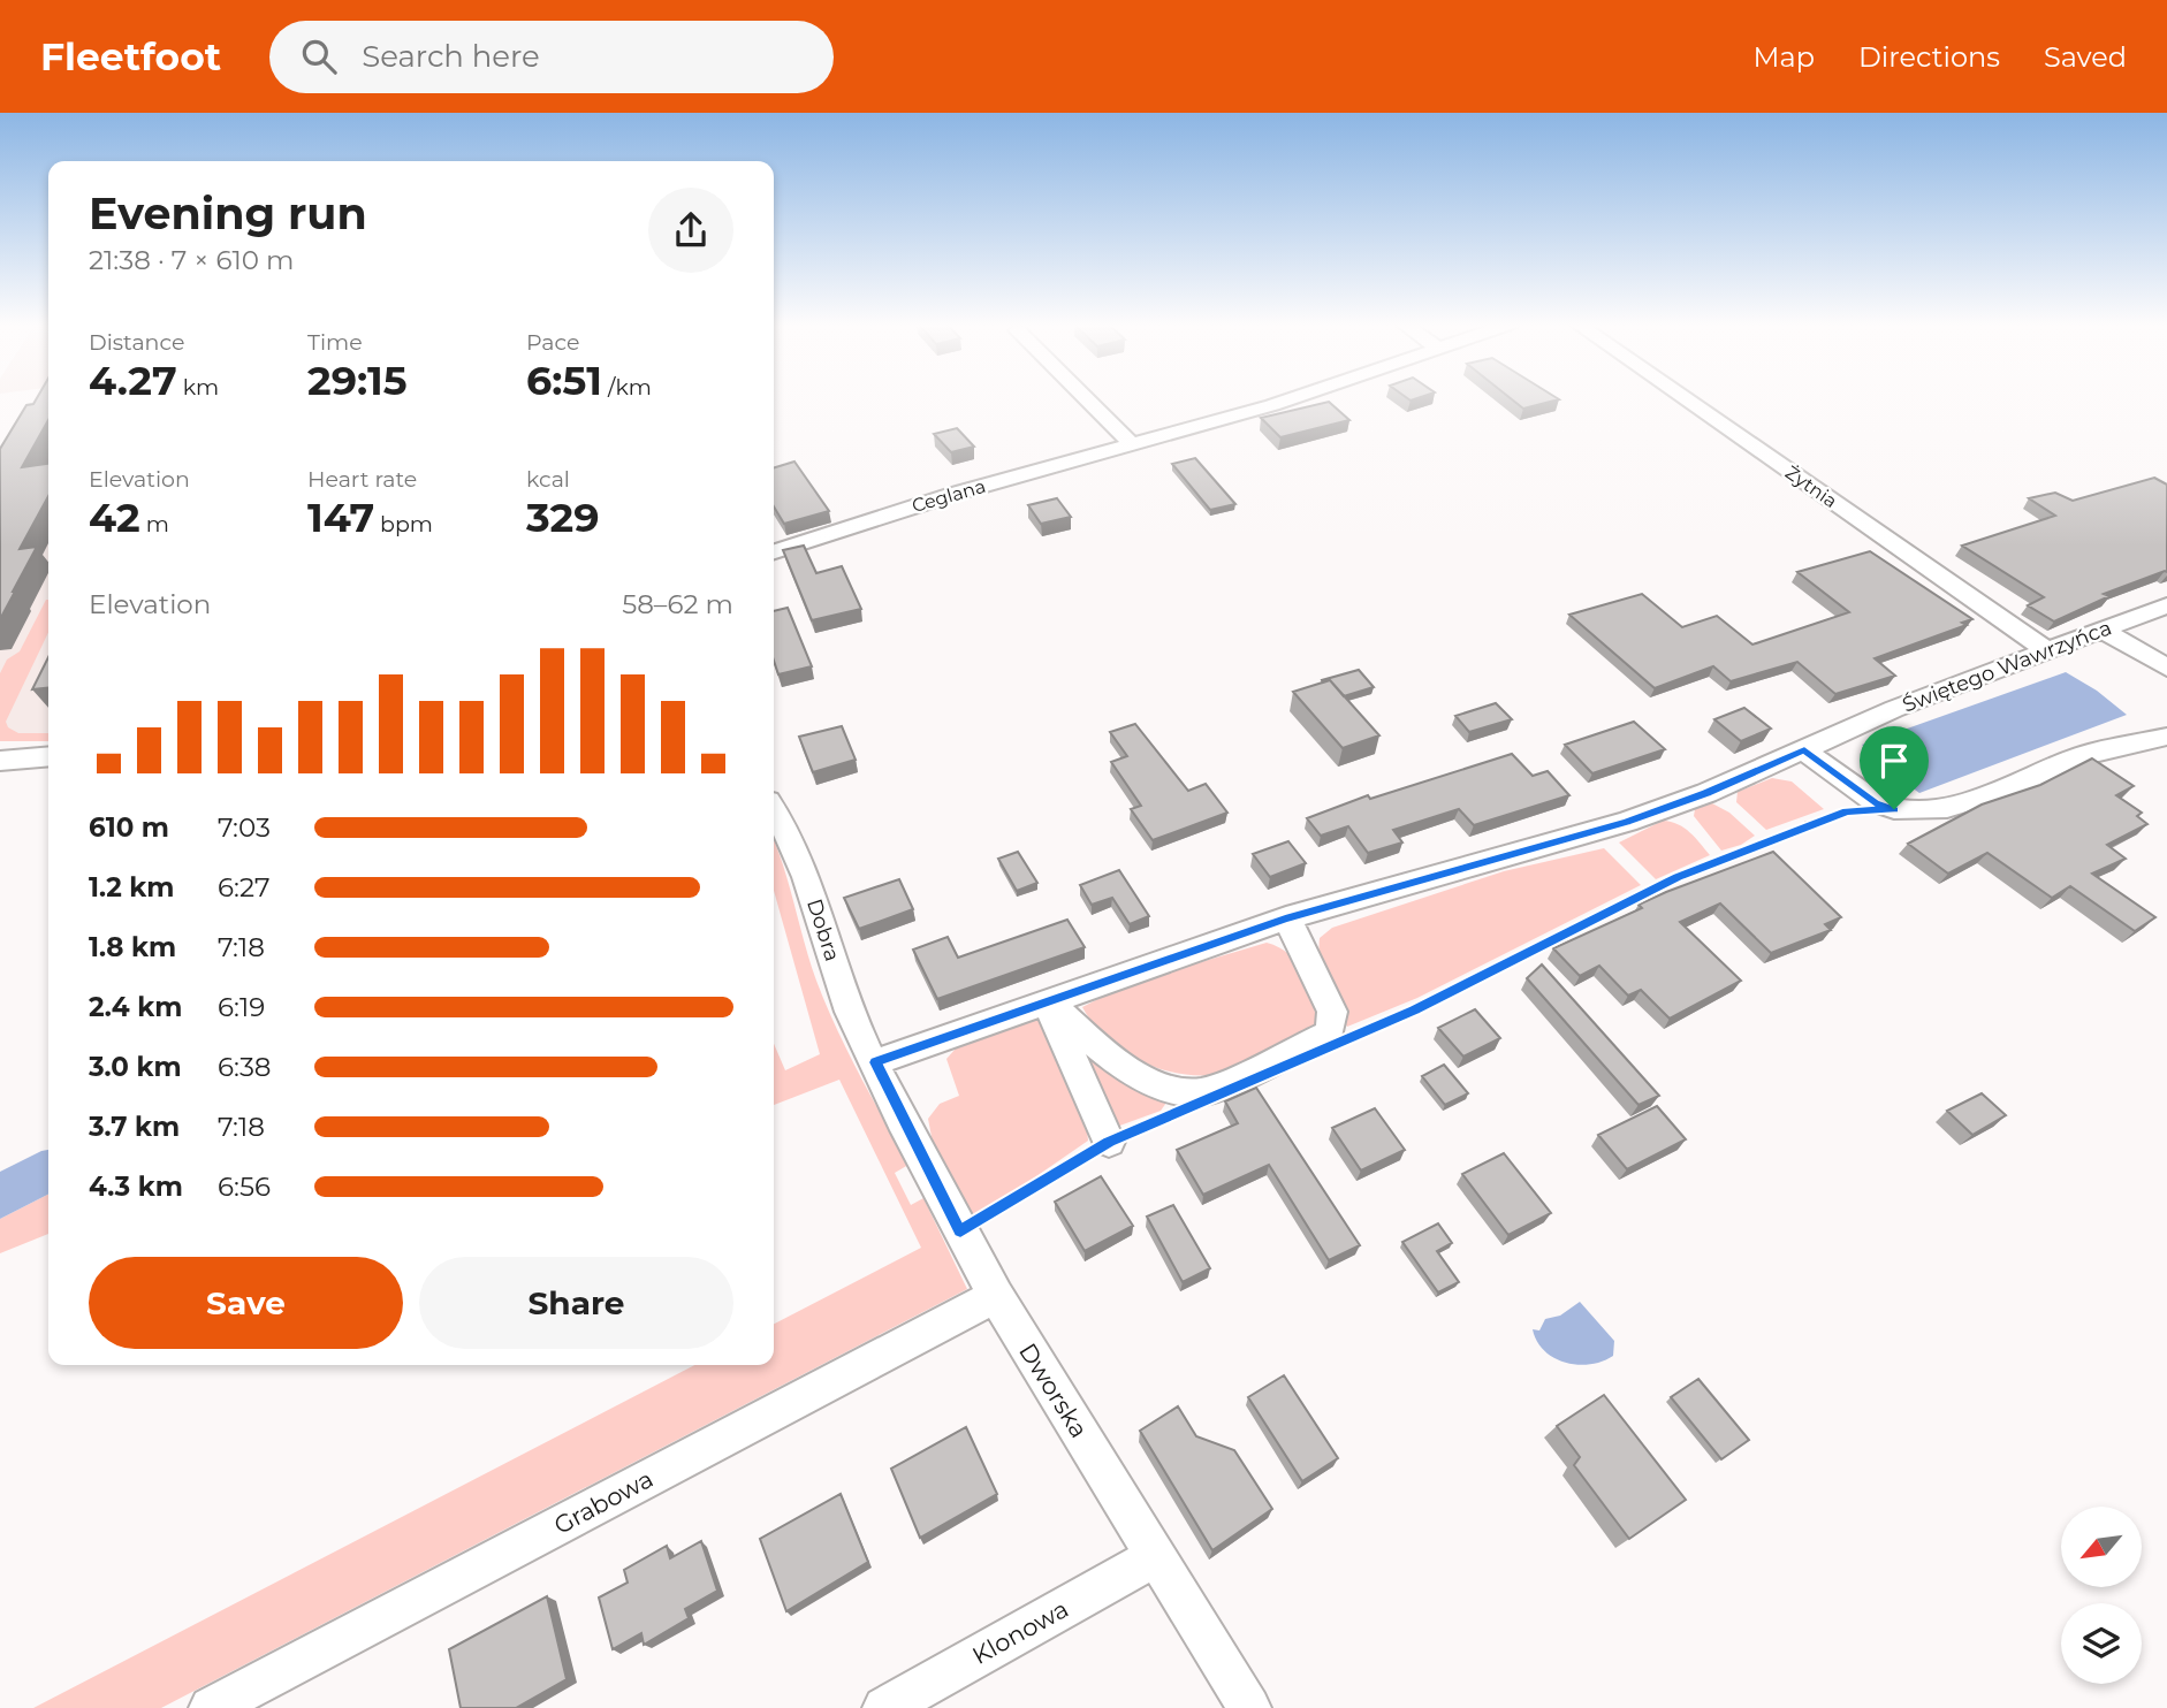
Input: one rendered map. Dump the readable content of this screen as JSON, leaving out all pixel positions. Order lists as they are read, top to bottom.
{
  "streets": {
    "street": [
      "Żytnia",
      "Ceglana",
      "Świętego Wawrzyńca",
      "Dobra",
      "Dworska",
      "Grabowa",
      "Klonowa"
    ]
  },
  "crossings": [
    ["Żytnia", "Świętego Wawrzyńca"],
    ["Świętego Wawrzyńca", "Dobra"],
    ["Świętego Wawrzyńca", "Dworska"],
    ["Dobra", "Dworska"],
    ["Dworska", "Grabowa"],
    ["Dworska", "Klonowa"]
  ],
  "north": "bottom left",
  "page": {
    "header": "Fleetfoot",
    "search": "Search here",
    "nav": ["Map", "Directions", "Saved"],
    "heading": ["Evening run", "21:38 · 7 × 610 m"],
    "stats": [
      ["Distance", "4.27 km"],
      ["Time", "29:15"],
      ["Pace", "6:51 /km"],
      ["Elevation", "42 m"],
      ["Heart rate", "147 bpm"],
      ["kcal", "329"]
    ],
    "chart": ["Elevation", "58–62 m"],
    "list": [
      {
        "name": "610 m",
        "note": "7:03"
      },
      {
        "name": "1.2 km",
        "note": "6:27"
      },
      {
        "name": "1.8 km",
        "note": "7:18"
      },
      {
        "name": "2.4 km",
        "note": "6:19"
      },
      {
        "name": "3.0 km",
        "note": "6:38"
      },
      {
        "name": "3.7 km",
        "note": "7:18"
      },
      {
        "name": "4.3 km",
        "note": "6:56"
      }
    ],
    "buttons": ["Save", "Share"]
  }
}
